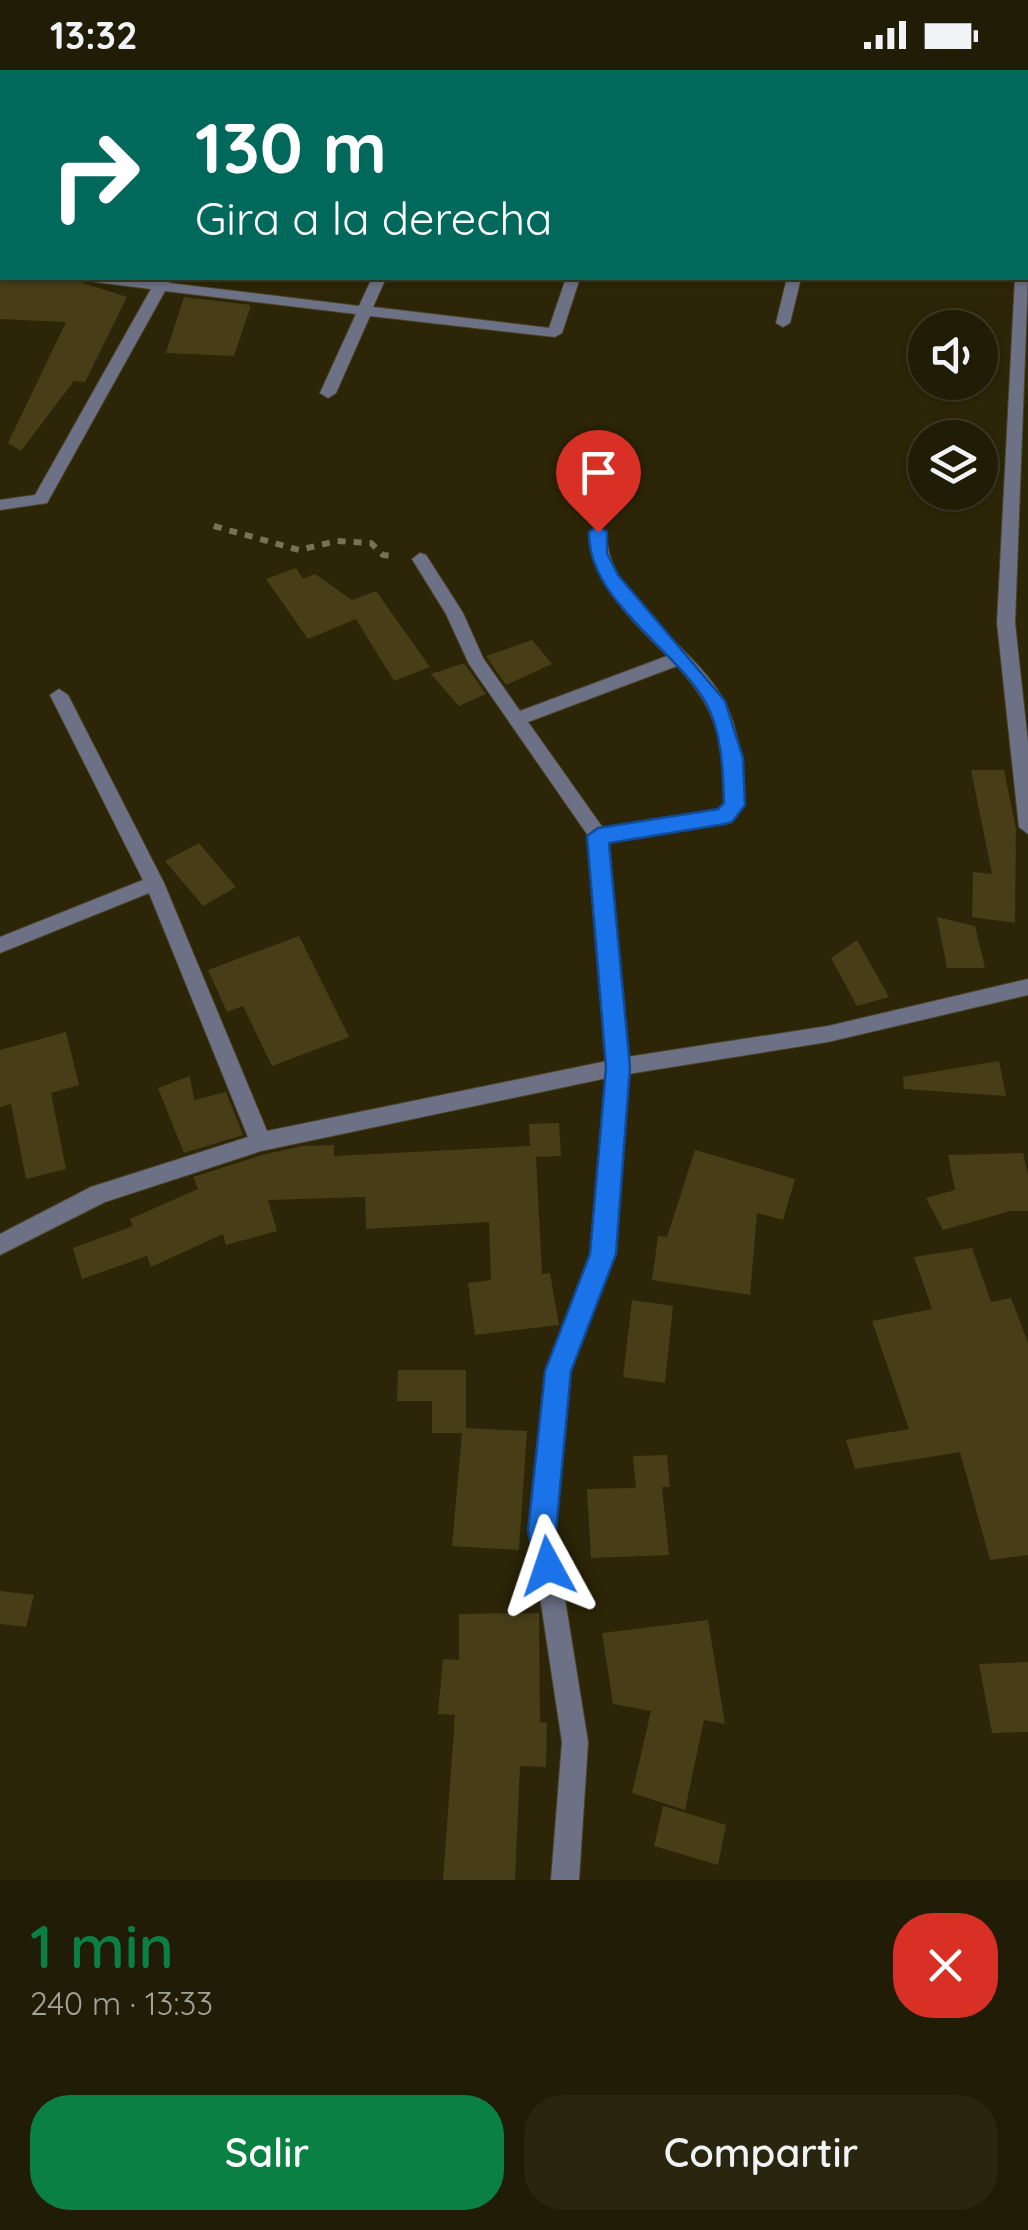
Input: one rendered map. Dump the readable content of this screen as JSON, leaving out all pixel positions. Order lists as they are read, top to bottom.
{
  "page": {
    "status": "13:32",
    "turn": ["130 m", "Gira a la derecha"],
    "heading": ["1 min", "240 m · 13:33"],
    "buttons": ["Salir", "Compartir"]
  }
}
